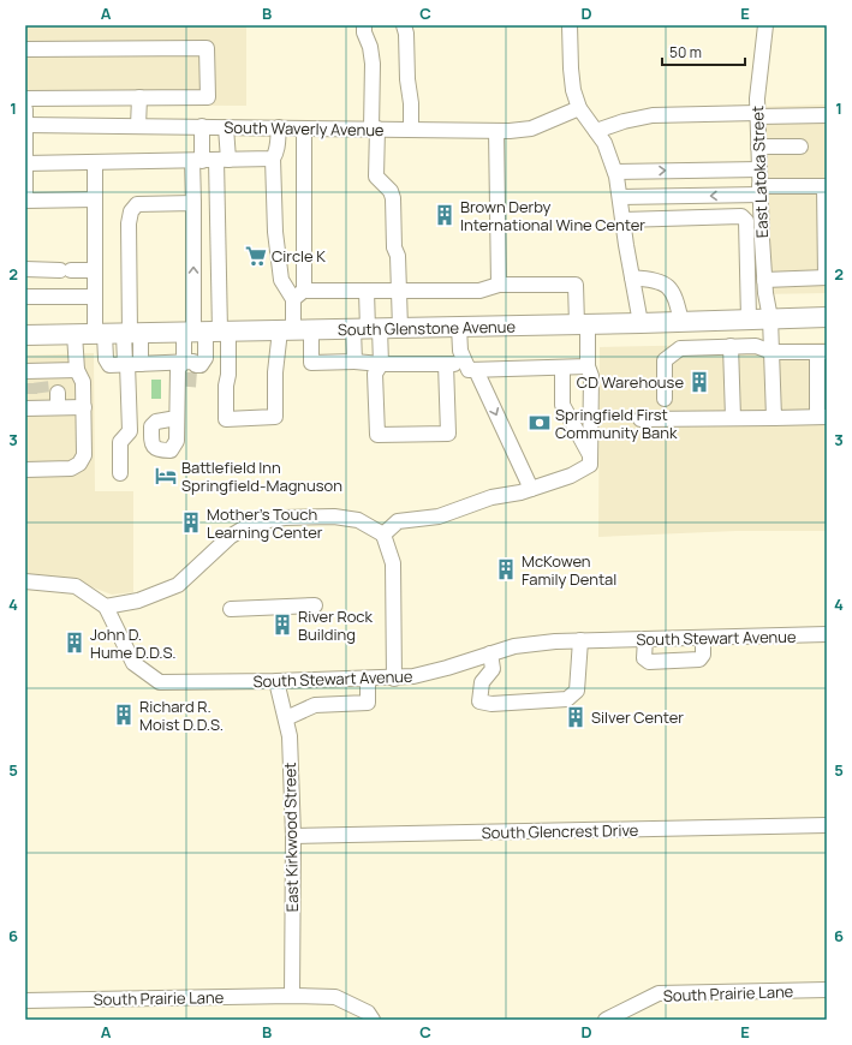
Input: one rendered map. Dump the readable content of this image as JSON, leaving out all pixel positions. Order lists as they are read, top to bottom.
{
  "streets": {
    "main road": ["South Glenstone Avenue"],
    "street": [
      "South Waverly Avenue",
      "East Latoka Street",
      "South Stewart Avenue",
      "South Glencrest Drive",
      "East Kirkwood Street",
      "South Prairie Lane"
    ]
  },
  "crossings": [
    ["East Latoka Street", "South Glenstone Avenue"],
    ["South Stewart Avenue", "East Kirkwood Street"],
    ["South Glencrest Drive", "East Kirkwood Street"],
    ["East Kirkwood Street", "South Prairie Lane"]
  ],
  "places": {
    "building": [
      "Brown Derby International Wine Center",
      "CD Warehouse",
      "Mother's Touch Learning Center",
      "McKowen Family Dental",
      "River Rock Building",
      "John D. Hume D.D.S.",
      "Richard R. Moist D.D.S.",
      "Silver Center"
    ],
    "supermarket": ["Circle K"],
    "bank": ["Springfield First Community Bank"],
    "hotel": ["Battlefield Inn Springfield-Magnuson"]
  },
  "scale_bar": "50 m",
  "grid": {
    "columns": [
      "A",
      "B",
      "C",
      "D",
      "E"
    ],
    "rows": [
      "1",
      "2",
      "3",
      "4",
      "5",
      "6"
    ]
  }
}
